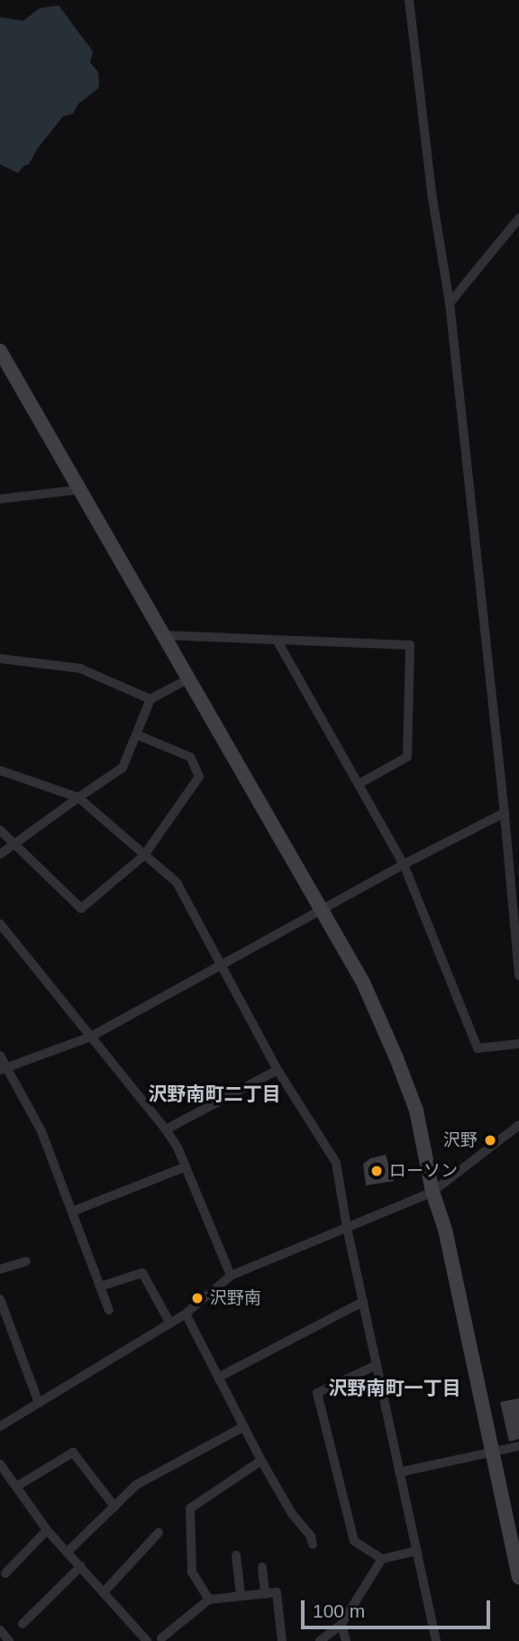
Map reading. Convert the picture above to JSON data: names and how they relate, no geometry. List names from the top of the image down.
{
  "districts": ["沢野南町二丁目", "沢野南町一丁目"],
  "places": ["沢野", "ローソン", "沢野南"],
  "scale_bar": "100 m"
}
